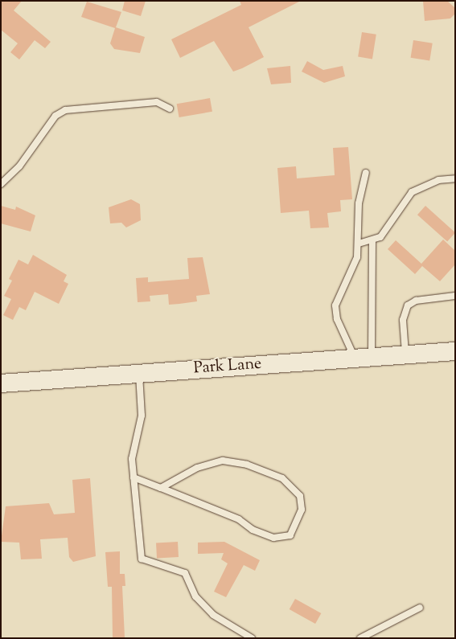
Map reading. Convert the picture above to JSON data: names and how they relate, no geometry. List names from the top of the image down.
{
  "streets": {
    "street": ["Park Lane"]
  }
}
